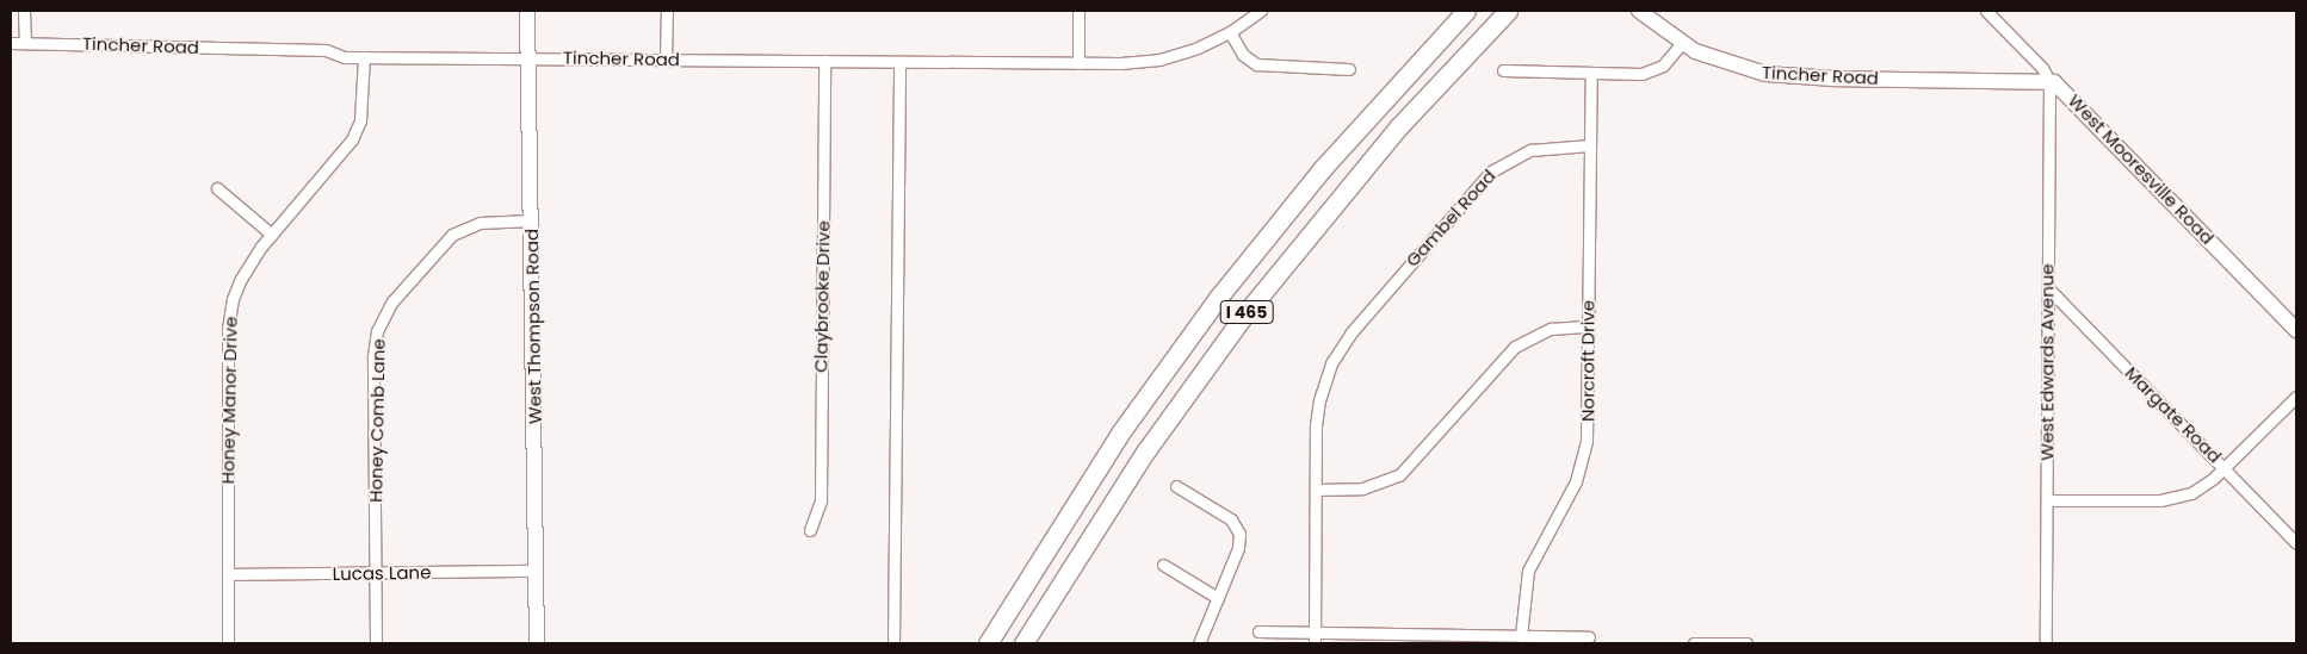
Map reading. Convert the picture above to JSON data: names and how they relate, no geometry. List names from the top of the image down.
{
  "streets": {
    "highway": ["I 465"],
    "street": [
      "Tincher Road",
      "West Mooresville Road",
      "Gambel Road",
      "Claybrooke Drive",
      "West Thompson Road",
      "Norcroft Drive",
      "West Edwards Avenue",
      "Honey Manor Drive",
      "Margate Road",
      "Honey Comb Lane",
      "Lucas Lane"
    ]
  },
  "crossings": [
    ["Tincher Road", "West Mooresville Road"],
    ["Tincher Road", "Claybrooke Drive"],
    ["Tincher Road", "West Thompson Road"],
    ["Tincher Road", "West Edwards Avenue"],
    ["Tincher Road", "Honey Manor Drive"],
    ["West Mooresville Road", "West Edwards Avenue"],
    ["Gambel Road", "Norcroft Drive"],
    ["West Thompson Road", "Honey Comb Lane"],
    ["West Thompson Road", "Lucas Lane"],
    ["West Edwards Avenue", "Margate Road"],
    ["Honey Manor Drive", "Lucas Lane"],
    ["Honey Comb Lane", "Lucas Lane"]
  ]
}
